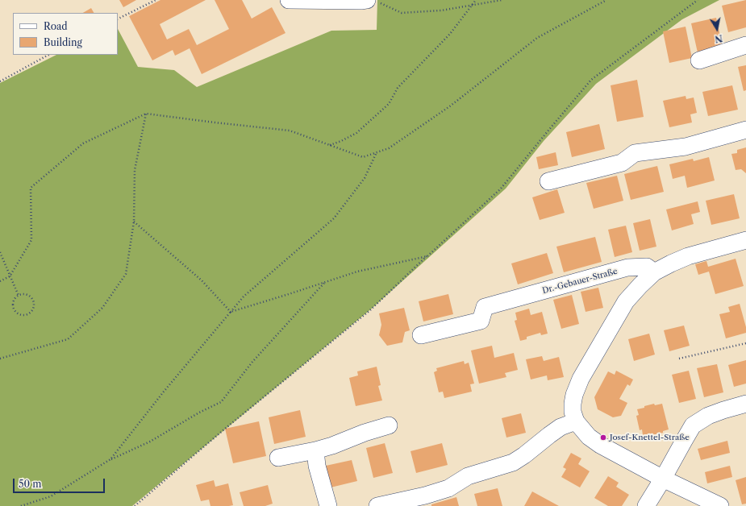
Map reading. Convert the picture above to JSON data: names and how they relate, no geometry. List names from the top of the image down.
{
  "streets": {
    "street": ["Dr.-Gebauer-Straße"]
  },
  "places": ["Josef-Knettel-Straße"],
  "legend": ["Road", "Building"],
  "scale_bar": "50 m",
  "north": "bottom"
}
